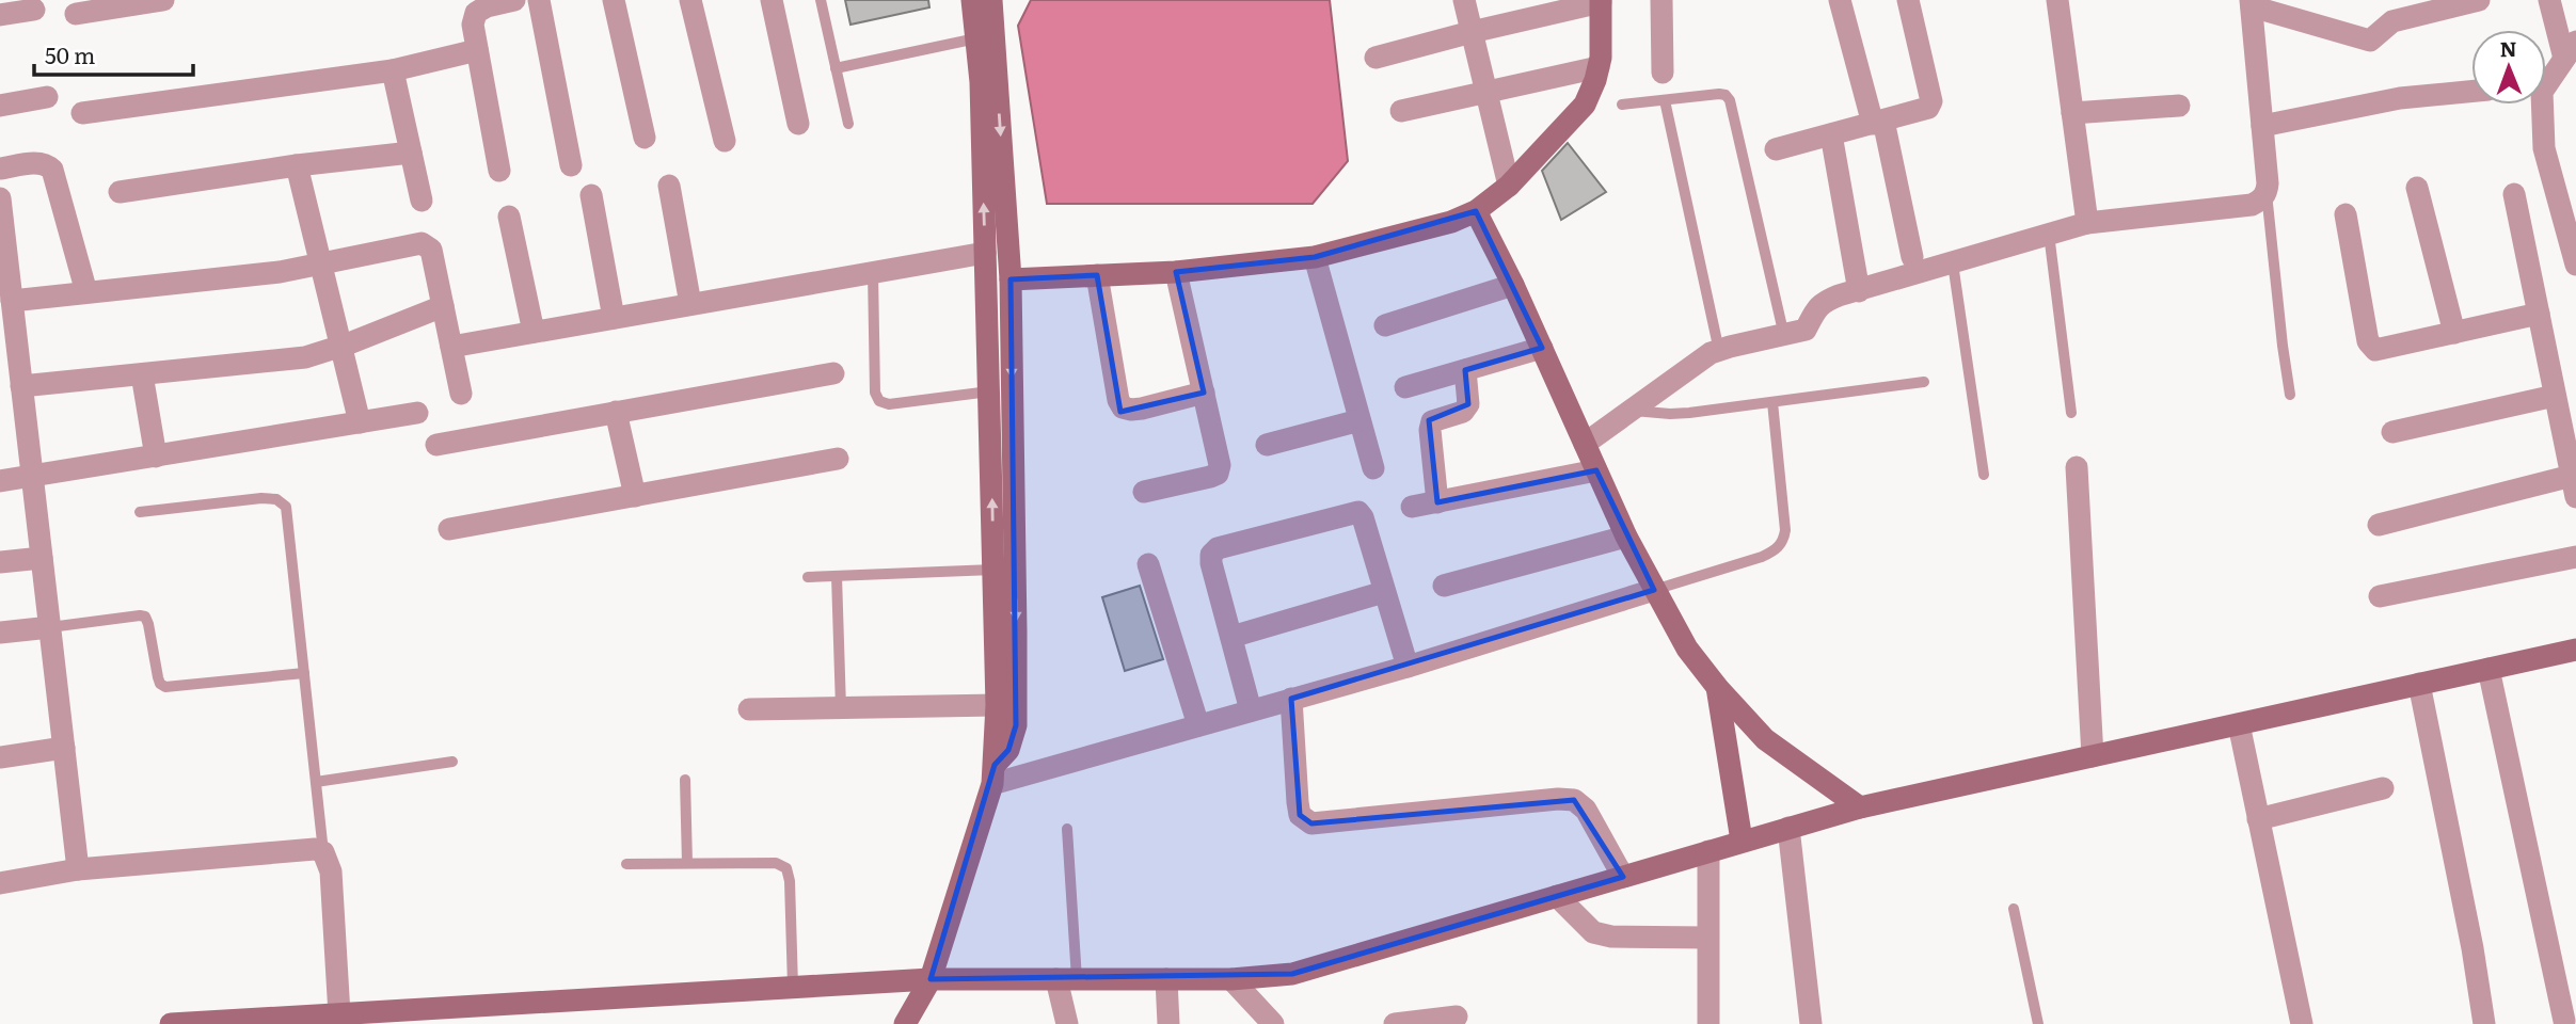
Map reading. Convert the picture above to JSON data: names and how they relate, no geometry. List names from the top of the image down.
{
  "scale_bar": "50 m",
  "north": "top"
}
